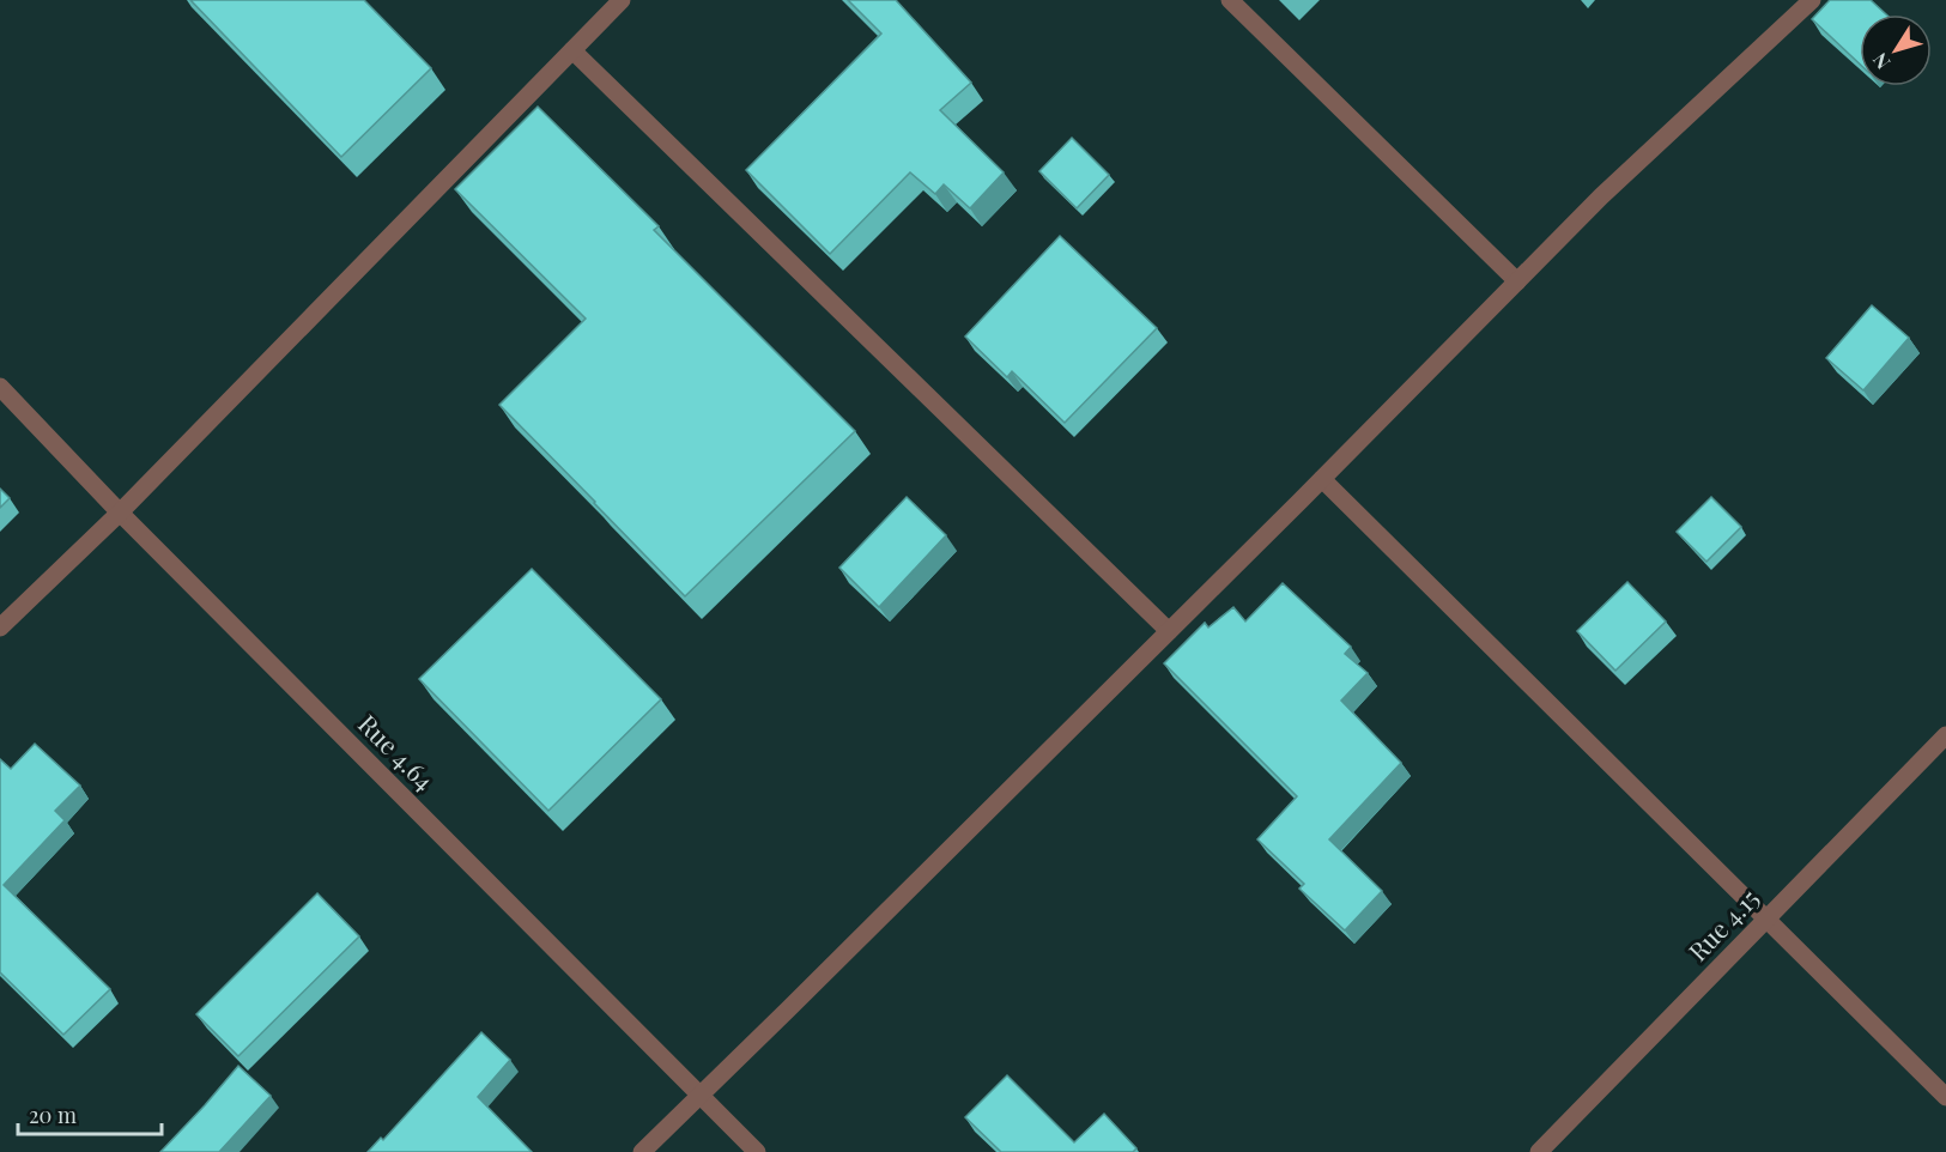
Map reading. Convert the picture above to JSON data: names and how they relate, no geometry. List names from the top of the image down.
{
  "streets": {
    "street": ["Rue 4.64", "Rue 4.15"]
  },
  "scale_bar": "20 m",
  "north": "bottom left"
}
